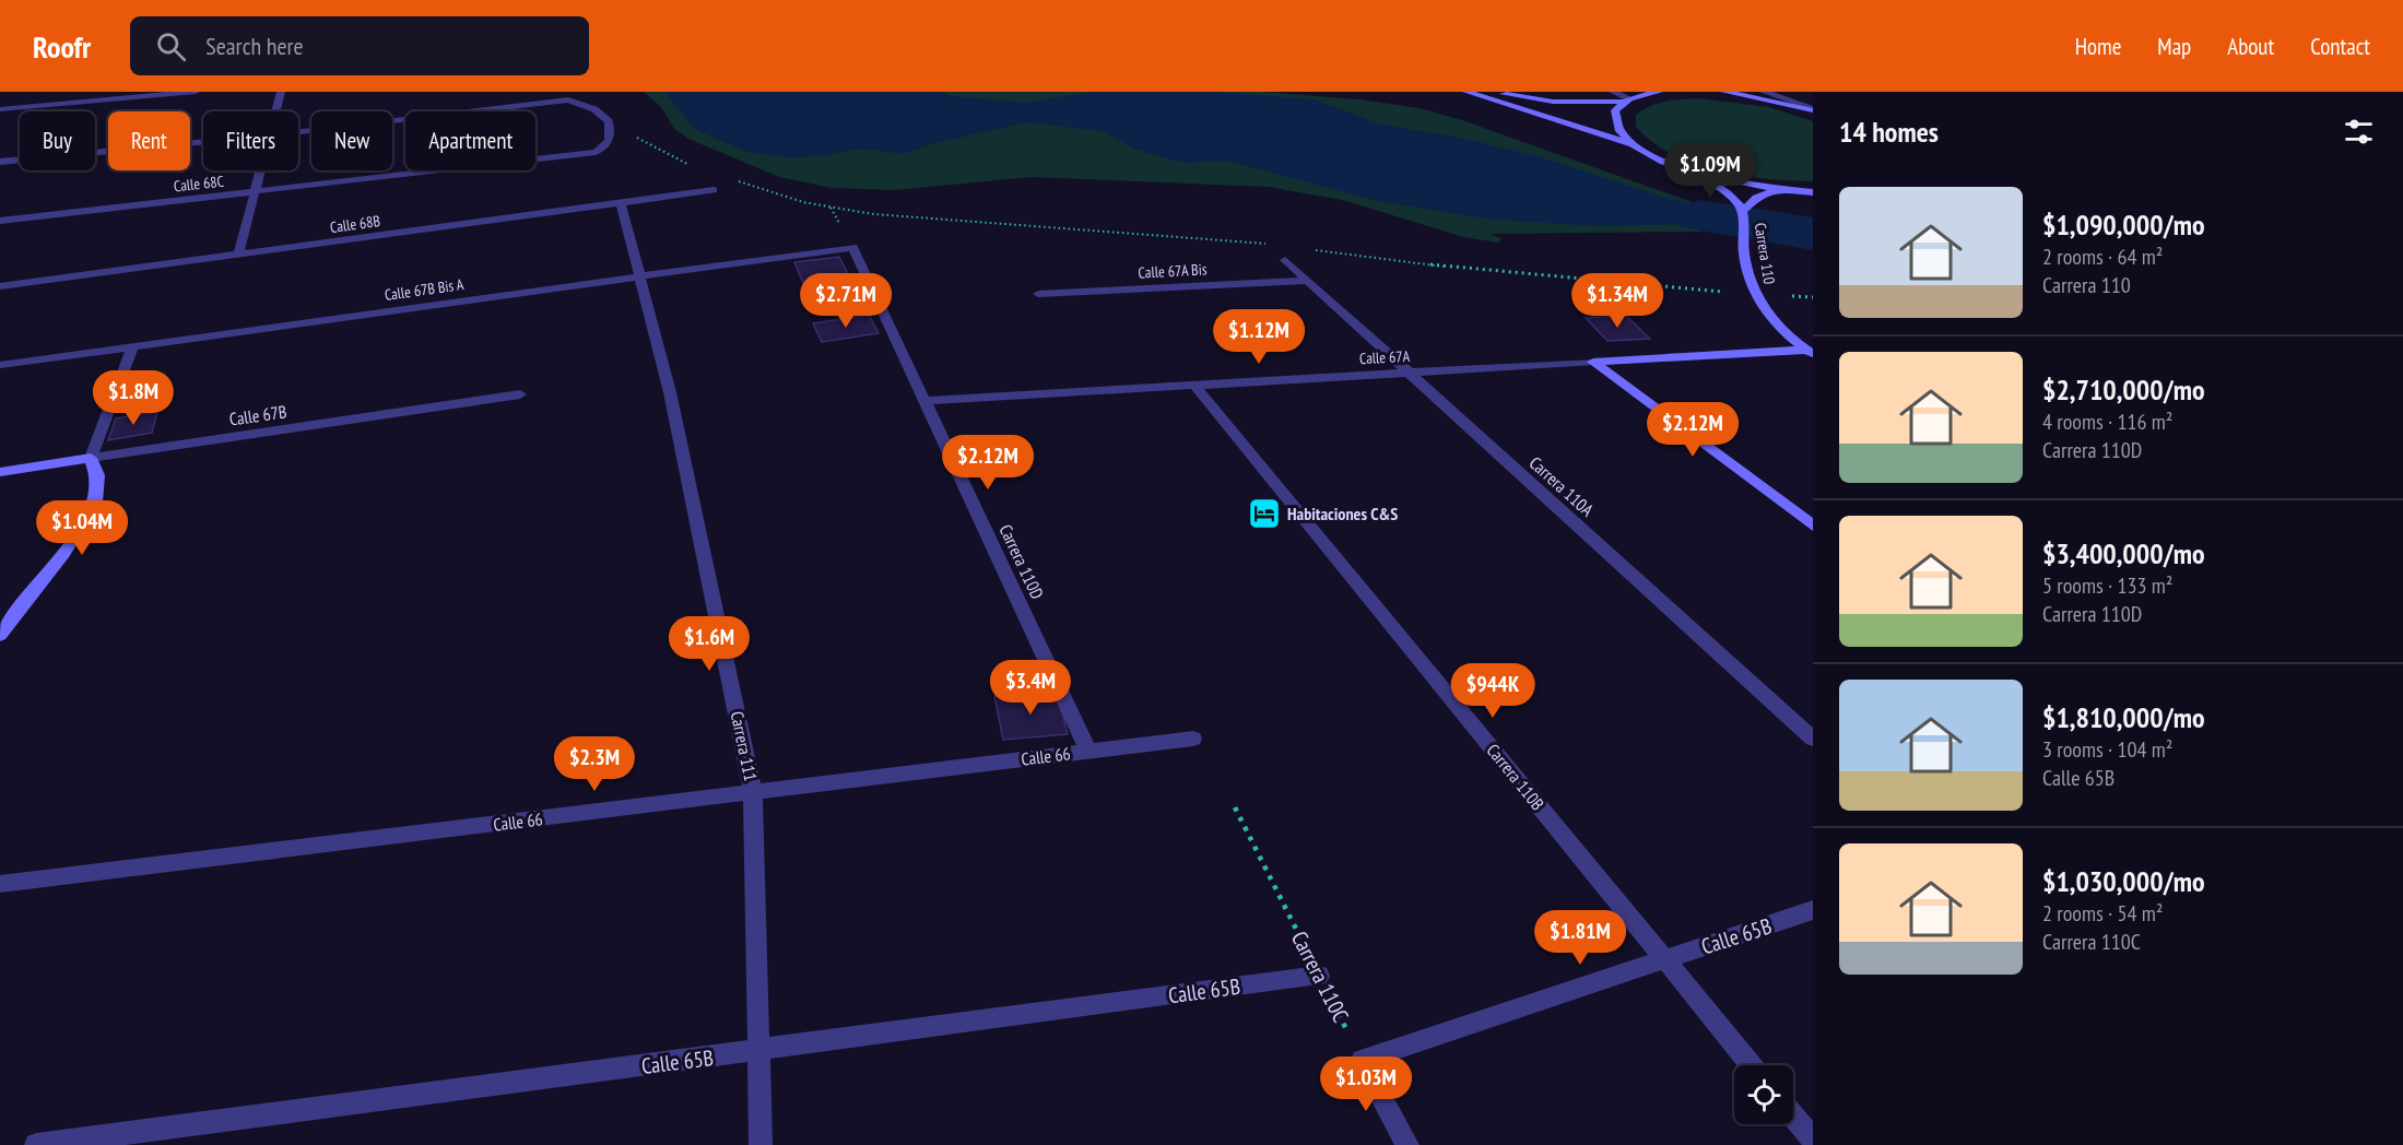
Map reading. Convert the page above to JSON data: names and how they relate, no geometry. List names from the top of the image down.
{
  "streets": {
    "street": [
      "Calle 68C",
      "Calle 68B",
      "Carrera 110",
      "Calle 67A Bis",
      "Calle 67B Bis A",
      "Calle 67A",
      "Calle 67B",
      "Carrera 110A",
      "Carrera 110D",
      "Carrera 111",
      "Calle 66",
      "Carrera 110B",
      "Calle 65B"
    ],
    "path": ["Carrera 110C"]
  },
  "crossings": [
    ["Calle 68B", "Carrera 111"],
    ["Carrera 110", "Calle 67A"],
    ["Calle 67A Bis", "Carrera 110A"],
    ["Calle 67B Bis A", "Carrera 110D"],
    ["Calle 67B Bis A", "Carrera 111"],
    ["Calle 67A", "Carrera 110A"],
    ["Calle 67A", "Carrera 110D"],
    ["Calle 67A", "Carrera 110B"],
    ["Carrera 110D", "Calle 66"],
    ["Carrera 111", "Calle 66"],
    ["Carrera 111", "Calle 65B"],
    ["Carrera 110B", "Calle 65B"],
    ["Calle 65B", "Carrera 110C"]
  ],
  "places": {
    "hotel": ["Habitaciones C&S"]
  },
  "page": {
    "header": "Roofr",
    "search": "Search here",
    "nav": [
      "Home",
      "Map",
      "About",
      "Contact"
    ],
    "heading": "14 homes",
    "chip": [
      "Buy",
      "Rent",
      "Filters",
      "New",
      "Apartment"
    ],
    "price": [
      "$1.09M",
      "$2.71M",
      "$1.34M",
      "$1.12M",
      "$1.8M",
      "$2.12M",
      "$2.12M",
      "$1.04M",
      "$1.6M",
      "$3.4M",
      "$944K",
      "$2.3M",
      "$1.81M",
      "$1.03M"
    ],
    "list": [
      {
        "name": "$1,090,000/mo",
        "note": "2 rooms · 64 m² · Carrera 110"
      },
      {
        "name": "$2,710,000/mo",
        "note": "4 rooms · 116 m² · Carrera 110D"
      },
      {
        "name": "$3,400,000/mo",
        "note": "5 rooms · 133 m² · Carrera 110D"
      },
      {
        "name": "$1,810,000/mo",
        "note": "3 rooms · 104 m² · Calle 65B"
      },
      {
        "name": "$1,030,000/mo",
        "note": "2 rooms · 54 m² · Carrera 110C"
      }
    ]
  }
}
